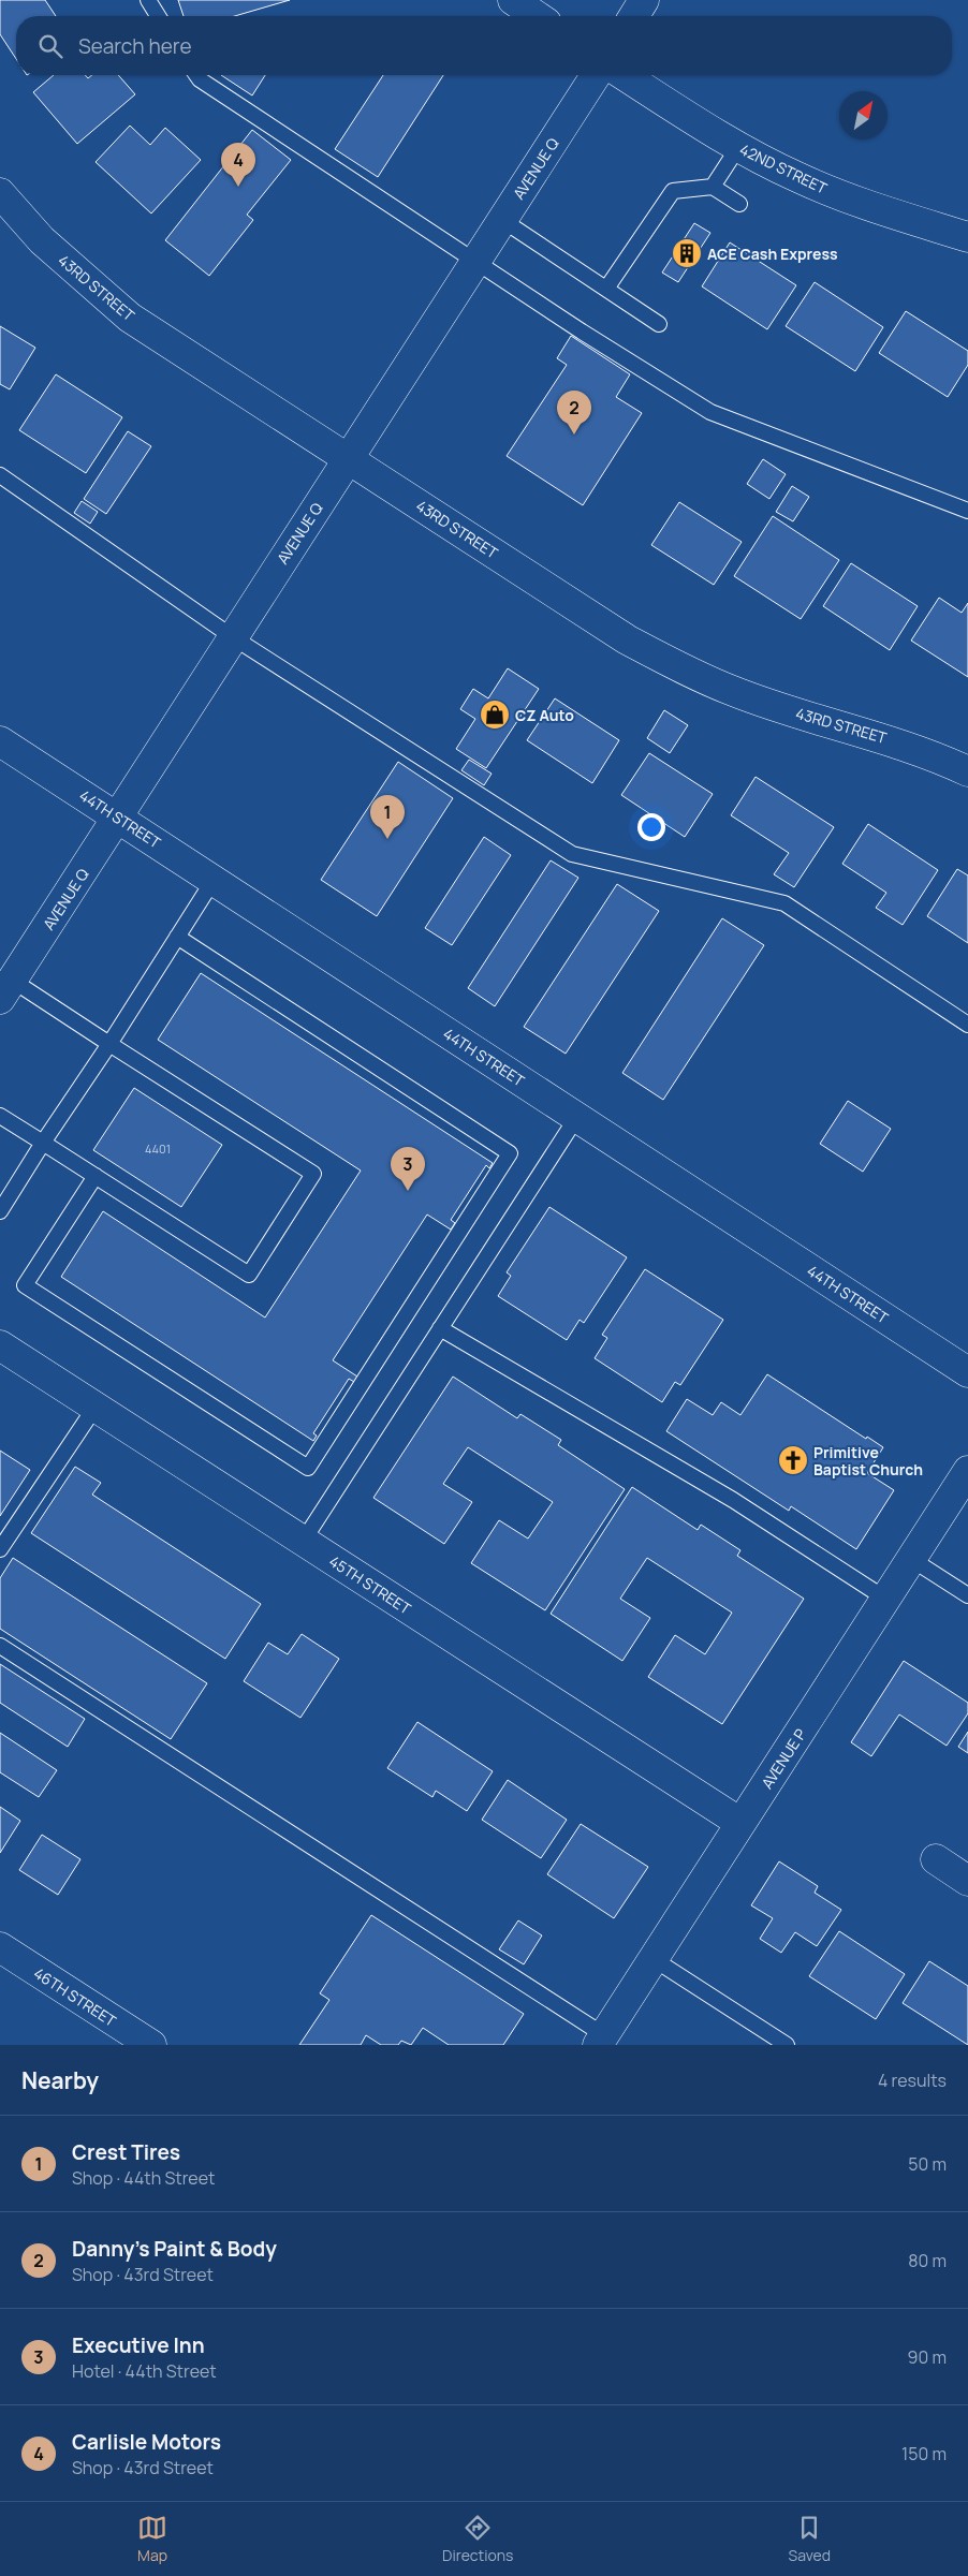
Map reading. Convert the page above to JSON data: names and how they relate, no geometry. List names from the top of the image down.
{
  "streets": {
    "main road": [
      "AVENUE Q",
      "42ND STREET",
      "43RD STREET",
      "44TH STREET",
      "45TH STREET",
      "AVENUE P",
      "46TH STREET"
    ]
  },
  "crossings": [
    ["AVENUE Q", "43RD STREET"],
    ["AVENUE Q", "44TH STREET"],
    ["45TH STREET", "AVENUE P"]
  ],
  "places": {
    "building": ["ACE Cash Express"],
    "shop": ["CZ Auto"],
    "church": ["Primitive Baptist Church"]
  },
  "house_numbers": ["4401"],
  "north": "top right",
  "page": {
    "search": "Search here",
    "pins": [
      "4",
      "2",
      "1",
      "3"
    ],
    "heading": ["Nearby", "4 results"],
    "list": [
      {
        "mark": "1",
        "name": "Crest Tires",
        "note": "Shop · 44th Street",
        "value": "50 m"
      },
      {
        "mark": "2",
        "name": "Danny's Paint & Body",
        "note": "Shop · 43rd Street",
        "value": "80 m"
      },
      {
        "mark": "3",
        "name": "Executive Inn",
        "note": "Hotel · 44th Street",
        "value": "90 m"
      },
      {
        "mark": "4",
        "name": "Carlisle Motors",
        "note": "Shop · 43rd Street",
        "value": "150 m"
      }
    ],
    "nav": ["Map", "Directions", "Saved"]
  }
}
